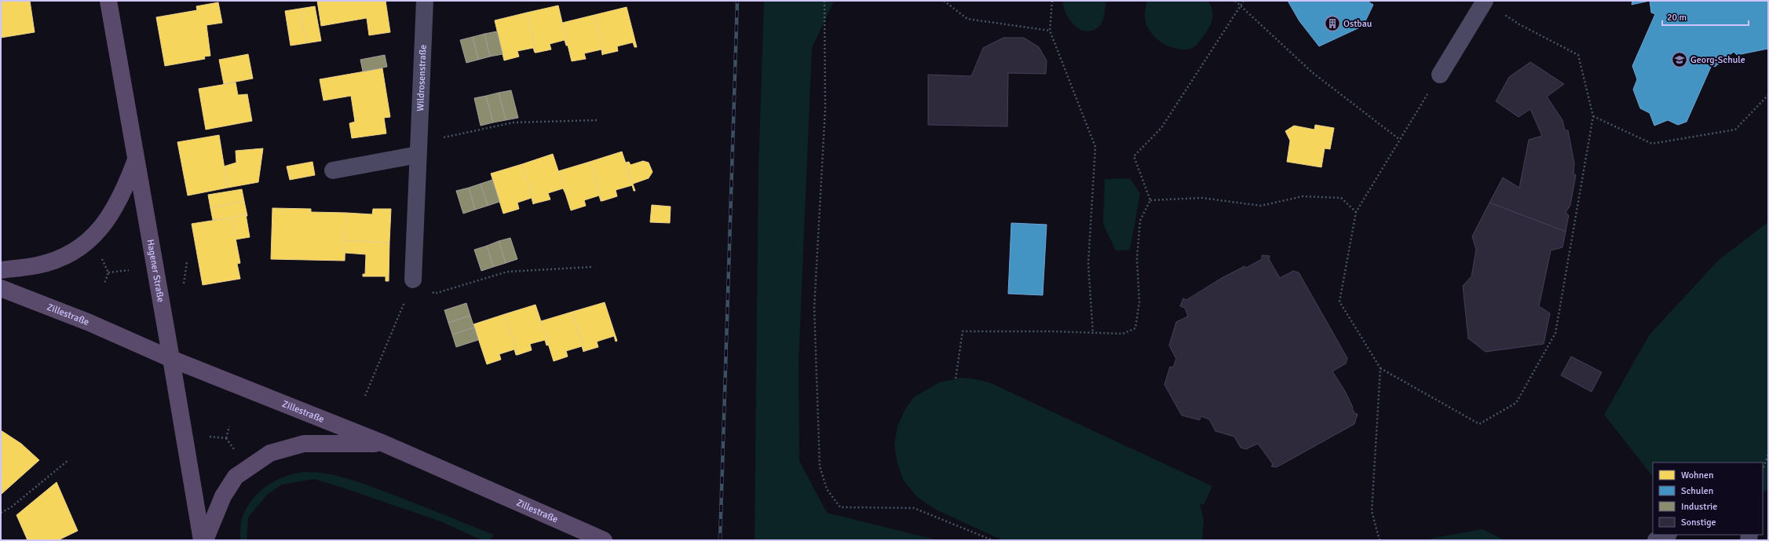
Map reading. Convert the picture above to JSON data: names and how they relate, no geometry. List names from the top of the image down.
{
  "streets": {
    "main road": ["Hagener Straße", "Zillestraße"],
    "street": ["Wildrosenstraße"]
  },
  "crossings": [
    ["Hagener Straße", "Zillestraße"]
  ],
  "places": {
    "building": ["Ostbau"],
    "school or university": ["Georg-Schule"]
  },
  "legend": [
    "Wohnen",
    "Schulen",
    "Industrie",
    "Sonstige"
  ],
  "scale_bar": "20 m"
}
